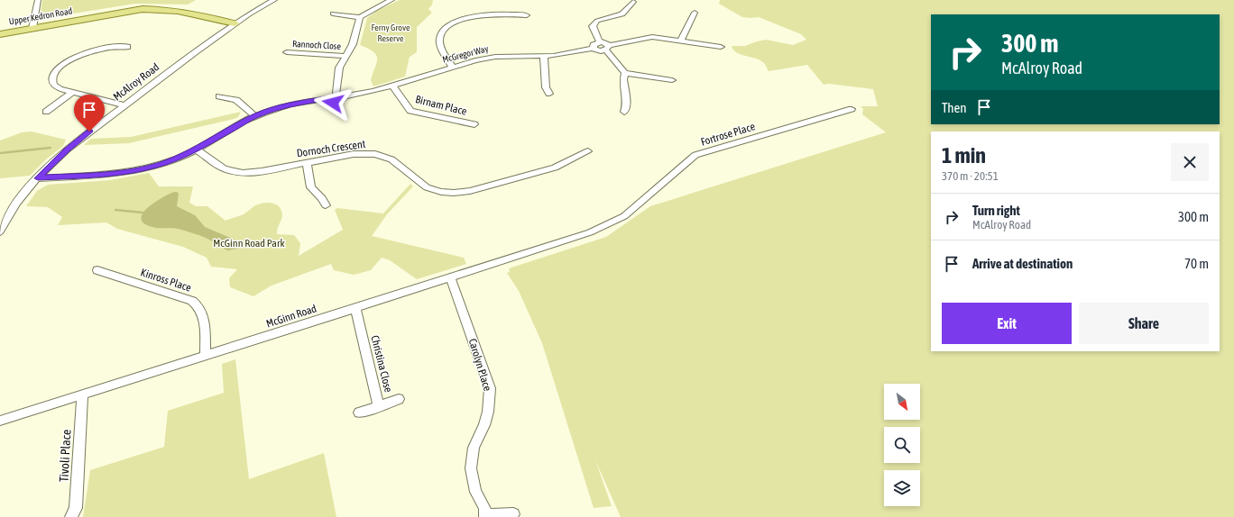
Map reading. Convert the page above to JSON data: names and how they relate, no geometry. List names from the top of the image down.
{
  "streets": {
    "main road": ["Upper Kedron Road"],
    "street": [
      "Rannoch Close",
      "McGregor Way",
      "McAlroy Road",
      "Birnam Place",
      "Fortrose Place",
      "Dornoch Crescent",
      "Kinross Place",
      "McGinn Road",
      "Christina Close",
      "Carolyn Place",
      "Tivoli Place"
    ]
  },
  "crossings": [
    ["Upper Kedron Road", "McAlroy Road"],
    ["McGregor Way", "Birnam Place"],
    ["Fortrose Place", "McGinn Road"],
    ["Kinross Place", "McGinn Road"],
    ["McGinn Road", "Christina Close"],
    ["McGinn Road", "Carolyn Place"],
    ["McGinn Road", "Tivoli Place"]
  ],
  "parks": ["Ferny Grove Reserve", "McGinn Road Park"],
  "north": "bottom right",
  "page": {
    "turn": ["300 m", "McAlroy Road"],
    "then": "Then",
    "heading": ["1 min", "370 m · 20:51"],
    "list": [
      {
        "name": "Turn right",
        "note": "McAlroy Road",
        "value": "300 m"
      },
      {
        "name": "Arrive at destination",
        "value": "70 m"
      }
    ],
    "buttons": ["Exit", "Share"]
  }
}
